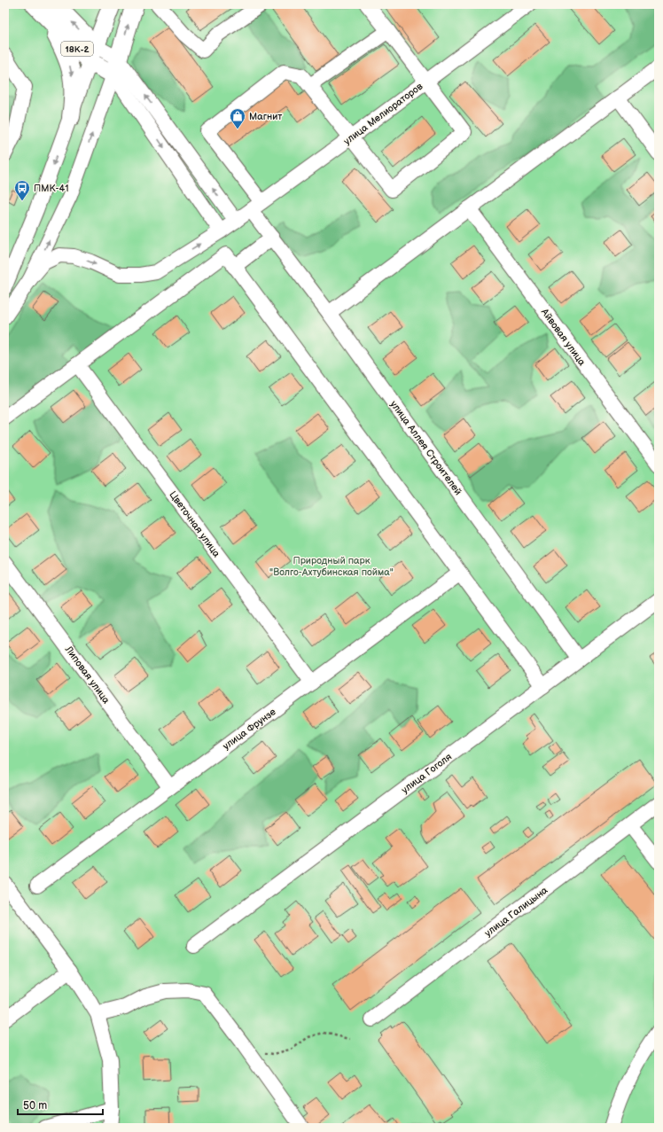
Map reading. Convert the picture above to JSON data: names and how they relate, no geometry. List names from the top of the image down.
{
  "streets": {
    "main road": ["18К-2"],
    "street": [
      "улица Мелиораторов",
      "Айвовая улица",
      "улица Аллея Строителей",
      "Цветочная улица",
      "Липовая улица",
      "улица Фрунзе",
      "улица Гоголя",
      "улица Галицына"
    ]
  },
  "crossings": [
    ["улица Мелиораторов", "улица Аллея Строителей"],
    ["улица Аллея Строителей", "улица Гоголя"],
    ["Цветочная улица", "улица Фрунзе"],
    ["Липовая улица", "улица Фрунзе"]
  ],
  "parks": ["Природный парк \"Волго-Ахтубинская пойма\""],
  "places": {
    "shop": ["Магнит"],
    "bus stop": ["ПМК-41"]
  },
  "scale_bar": "50 m"
}
